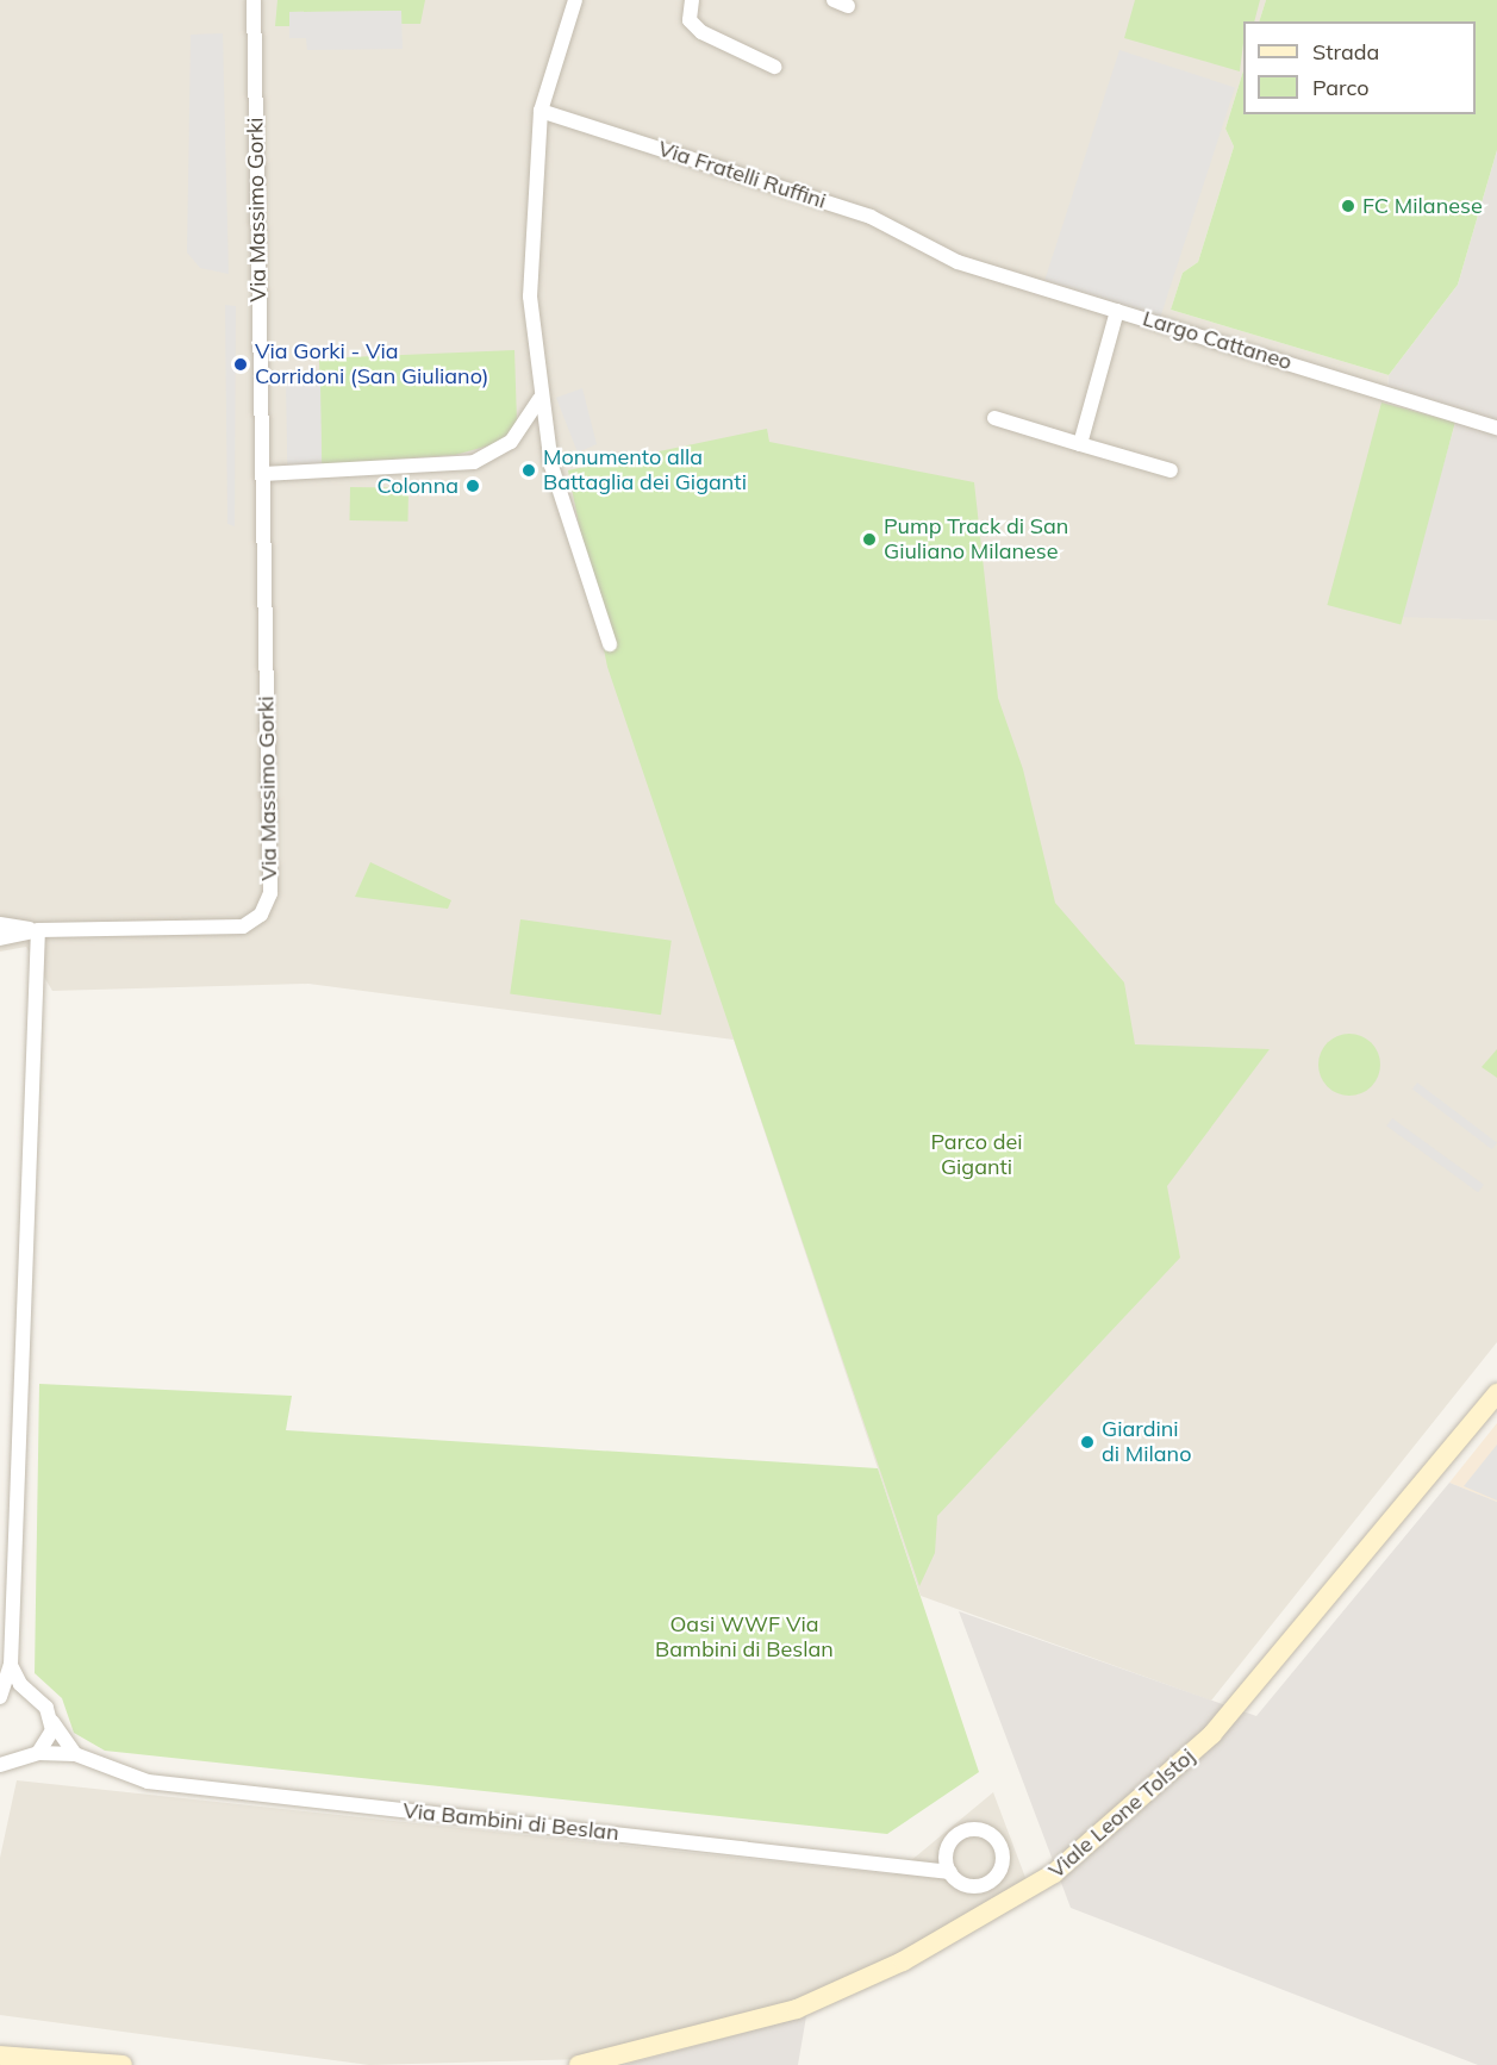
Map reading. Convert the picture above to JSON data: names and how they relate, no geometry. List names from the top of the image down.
{
  "streets": {
    "street": [
      "Via Fratelli Ruffini",
      "Via Massimo Gorki",
      "Largo Cattaneo",
      "Viale Leone Tolstoj",
      "Via Bambini di Beslan"
    ]
  },
  "crossings": [
    ["Via Fratelli Ruffini", "Largo Cattaneo"]
  ],
  "parks": ["Parco dei Giganti", "Oasi WWF Via Bambini di Beslan"],
  "places": [
    "FC Milanese",
    "Via Gorki - Via Corridoni (San Giuliano)",
    "Monumento alla Battaglia dei Giganti",
    "Colonna",
    "Pump Track di San Giuliano Milanese",
    "Giardini di Milano"
  ],
  "legend": ["Strada", "Parco"]
}
